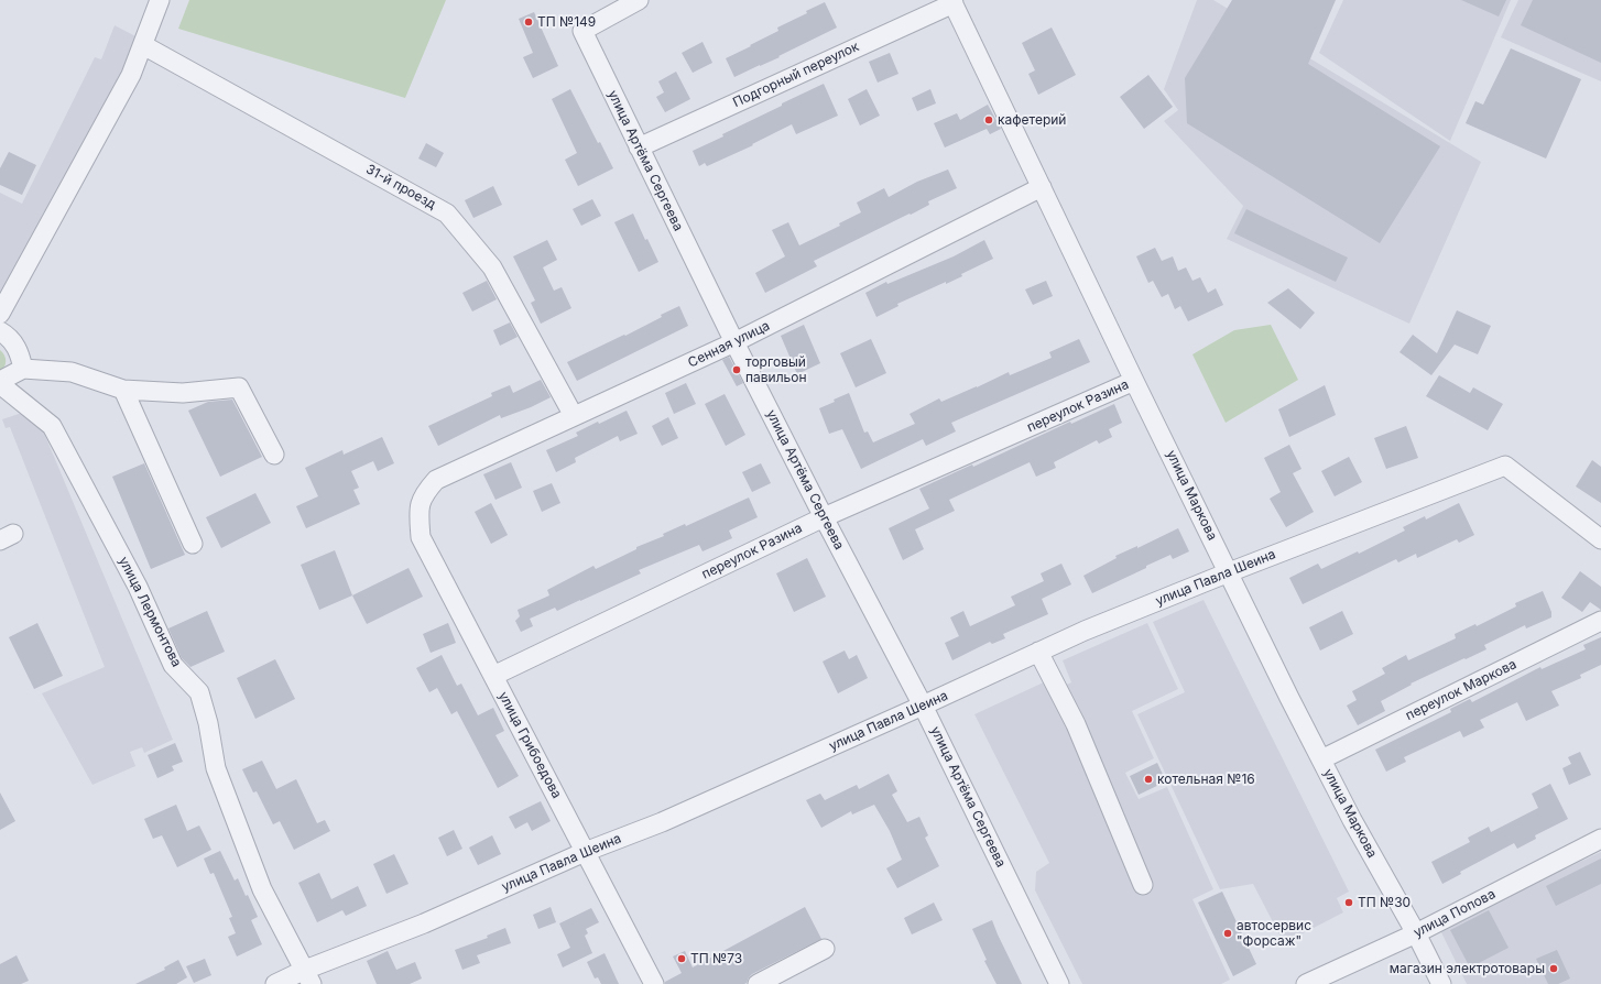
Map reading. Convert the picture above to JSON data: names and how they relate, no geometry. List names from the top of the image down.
{
  "streets": {
    "street": [
      "Подгорный переулок",
      "улица Артёма Сергеева",
      "31-й проезд",
      "Сенная улица",
      "переулок Разина",
      "улица Маркова",
      "улица Павла Шеина",
      "улица Лермонтова",
      "переулок Маркова",
      "улица Грибоедова",
      "улица Попова"
    ]
  },
  "crossings": [
    ["Подгорный переулок", "улица Артёма Сергеева"],
    ["Подгорный переулок", "улица Маркова"],
    ["улица Артёма Сергеева", "Сенная улица"],
    ["улица Артёма Сергеева", "переулок Разина"],
    ["улица Артёма Сергеева", "улица Павла Шеина"],
    ["31-й проезд", "Сенная улица"],
    ["Сенная улица", "улица Маркова"],
    ["Сенная улица", "улица Грибоедова"],
    ["переулок Разина", "улица Маркова"],
    ["переулок Разина", "улица Грибоедова"],
    ["улица Маркова", "улица Павла Шеина"],
    ["улица Маркова", "переулок Маркова"],
    ["улица Маркова", "улица Попова"],
    ["улица Павла Шеина", "улица Лермонтова"],
    ["улица Павла Шеина", "улица Грибоедова"]
  ],
  "places": [
    "ТП №149",
    "кафетерий",
    "торговый павильон",
    "котельная №16",
    "ТП №30",
    "автосервис \"Форсаж\"",
    "ТП №73",
    "магазин электротовары"
  ]
}
